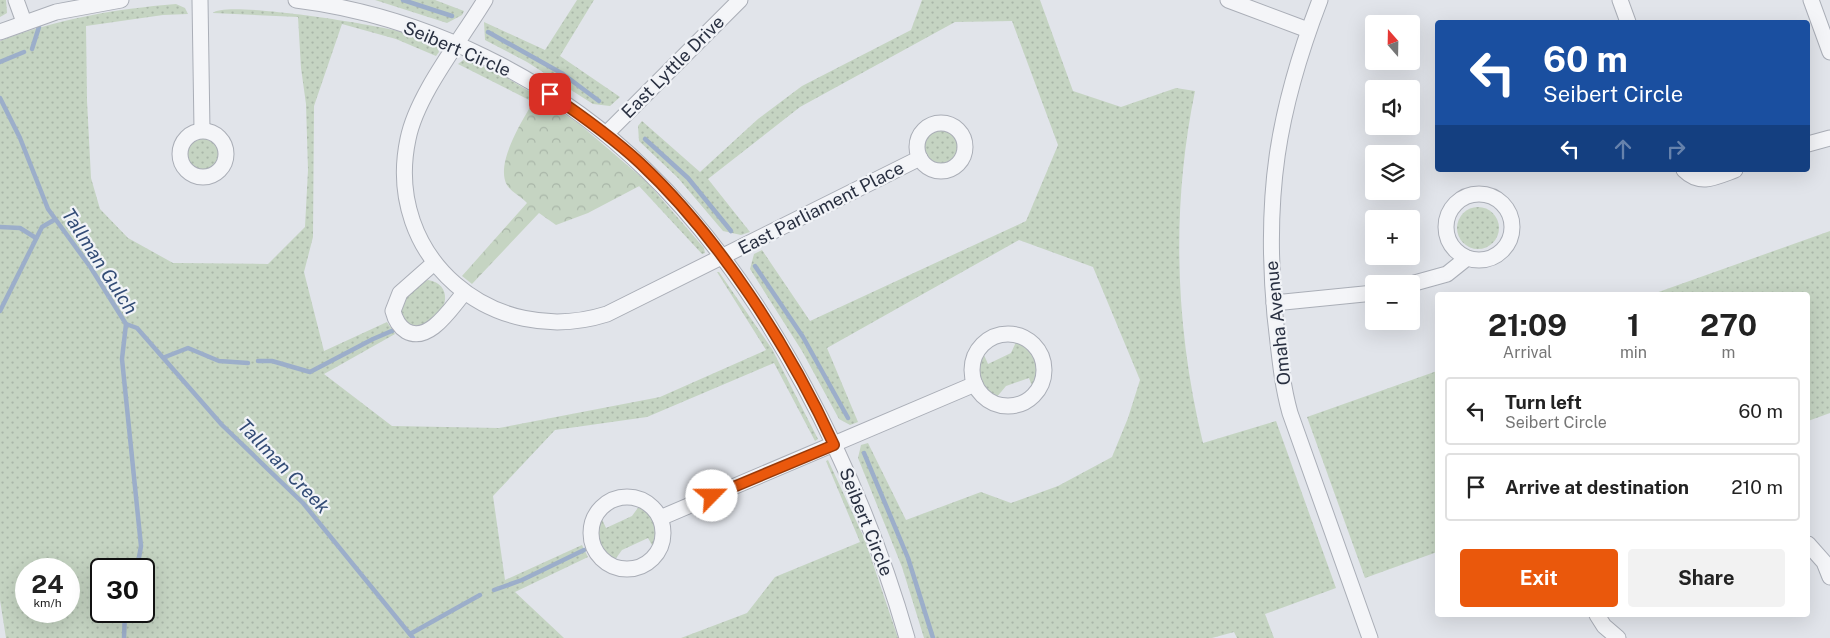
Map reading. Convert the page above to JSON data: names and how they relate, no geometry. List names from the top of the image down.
{
  "streets": {
    "street": [
      "Seibert Circle",
      "East Lyttle Drive",
      "East Parliament Place",
      "Omaha Avenue"
    ]
  },
  "crossings": [
    ["Seibert Circle", "East Lyttle Drive"],
    ["Seibert Circle", "East Parliament Place"]
  ],
  "water": ["Tallman Gulch", "Tallman Creek"],
  "north": "top",
  "page": {
    "map_buttons": ["+", "−"],
    "turn": ["60 m", "Seibert Circle"],
    "eta": [
      "21:09",
      "Arrival",
      "1",
      "min",
      "270",
      "m"
    ],
    "list": [
      {
        "name": "Turn left",
        "note": "Seibert Circle",
        "value": "60 m"
      },
      {
        "name": "Arrive at destination",
        "value": "210 m"
      }
    ],
    "buttons": ["Exit", "Share"],
    "speed": "24 km/h",
    "limit": "30"
  }
}
